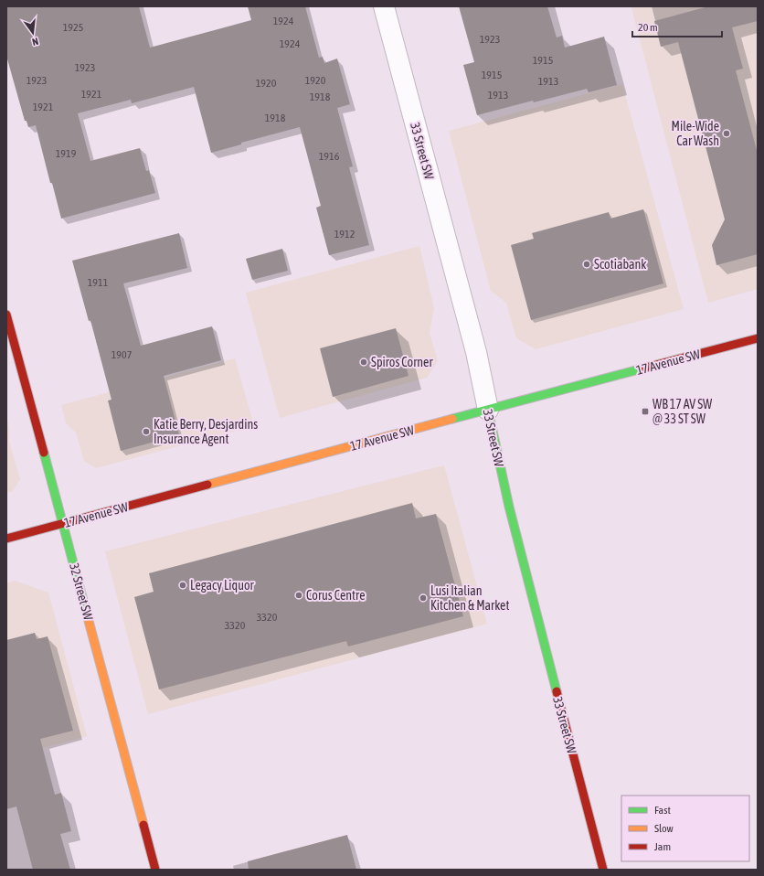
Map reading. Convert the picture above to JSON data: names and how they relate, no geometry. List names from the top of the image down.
{
  "streets": {
    "street": ["33 Street SW", "17 Avenue SW", "32 Street SW"]
  },
  "crossings": [
    ["33 Street SW", "17 Avenue SW"],
    ["17 Avenue SW", "32 Street SW"]
  ],
  "places": {
    "other": [
      "Mile-Wide Car Wash",
      "Scotiabank",
      "Spiros Corner",
      "Katie Berry, Desjardins Insurance Agent",
      "Legacy Liquor",
      "Corus Centre",
      "Lusi Italian Kitchen & Market"
    ],
    "transit": ["WB 17 AV SW @ 33 ST SW"]
  },
  "house_numbers": [
    "1924",
    "1925",
    "1923",
    "1924",
    "1915",
    "1923",
    "1915",
    "1923",
    "1920",
    "1913",
    "1920",
    "1921",
    "1913",
    "1918",
    "1921",
    "1918",
    "1919",
    "1916",
    "1912",
    "1911",
    "1907",
    "3320",
    "3320"
  ],
  "legend": ["Fast", "Slow", "Jam"],
  "scale_bar": "20 m",
  "north": "bottom"
}
